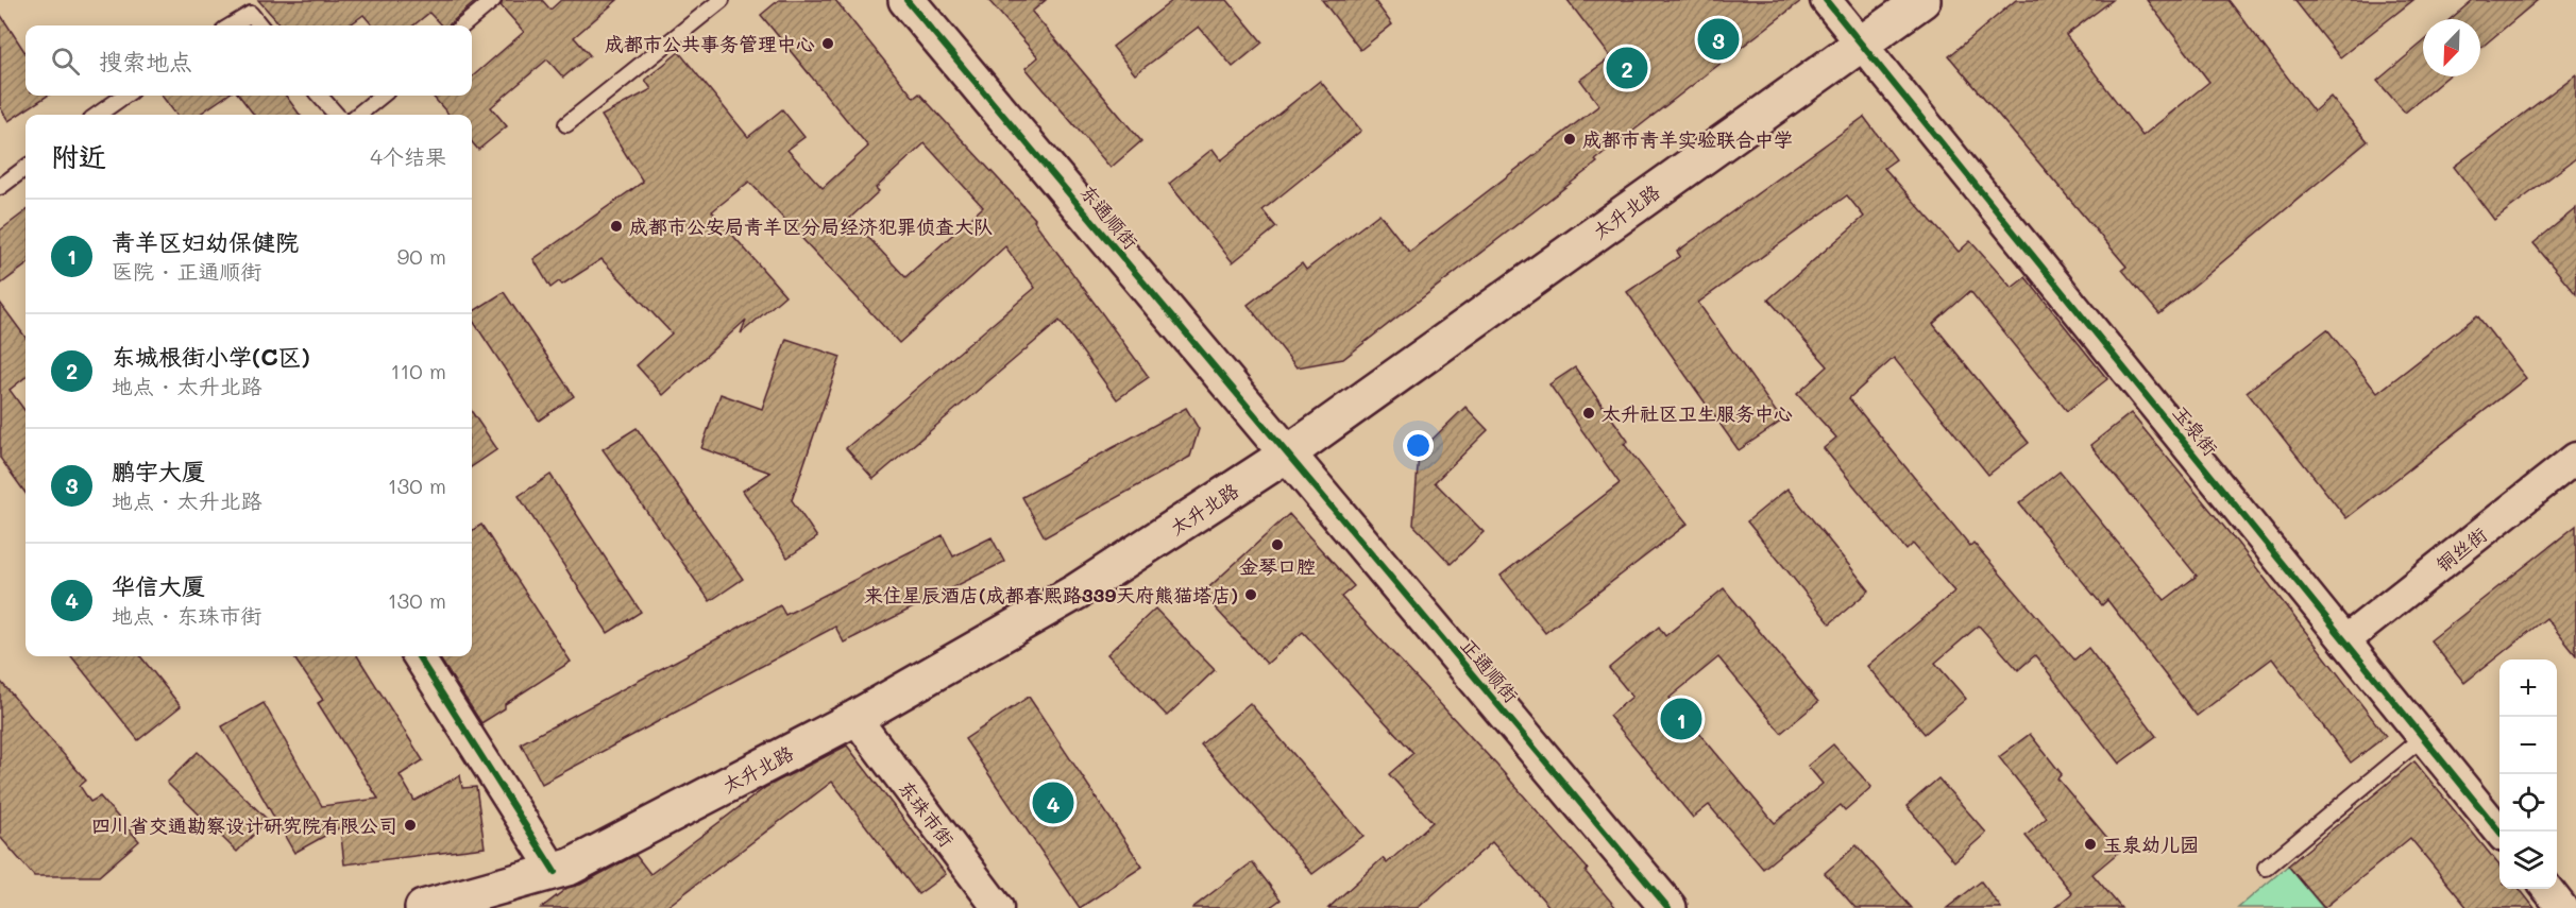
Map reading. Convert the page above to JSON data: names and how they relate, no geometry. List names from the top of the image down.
{
  "streets": {
    "main road": ["太升北路", "东通顺街", "正通顺街"],
    "street": ["玉泉街", "铜丝街", "东珠市街"]
  },
  "crossings": [
    ["太升北路", "东通顺街"],
    ["太升北路", "玉泉街"],
    ["太升北路", "正通顺街"],
    ["太升北路", "东珠市街"],
    ["东通顺街", "正通顺街"],
    ["玉泉街", "铜丝街"]
  ],
  "places": [
    "成都市公共事务管理中心",
    "成都市青羊实验联合中学",
    "成都市公安局青羊区分局经济犯罪侦查大队",
    "太升社区卫生服务中心",
    "金琴口腔",
    "来住星辰酒店(成都春熙路339天府熊猫塔店)",
    "四川省交通勘察设计研究院有限公司",
    "玉泉幼儿园"
  ],
  "north": "bottom left",
  "page": {
    "pins": [
      "3",
      "2",
      "1",
      "4"
    ],
    "search": "搜索地点",
    "heading": ["附近", "4个结果"],
    "list": [
      {
        "mark": "1",
        "name": "青羊区妇幼保健院",
        "note": "医院 · 正通顺街",
        "value": "90 m"
      },
      {
        "mark": "2",
        "name": "东城根街小学(C区)",
        "note": "地点 · 太升北路",
        "value": "110 m"
      },
      {
        "mark": "3",
        "name": "鹏宇大厦",
        "note": "地点 · 太升北路",
        "value": "130 m"
      },
      {
        "mark": "4",
        "name": "华信大厦",
        "note": "地点 · 东珠市街",
        "value": "130 m"
      }
    ],
    "map_buttons": ["+", "−"]
  }
}
